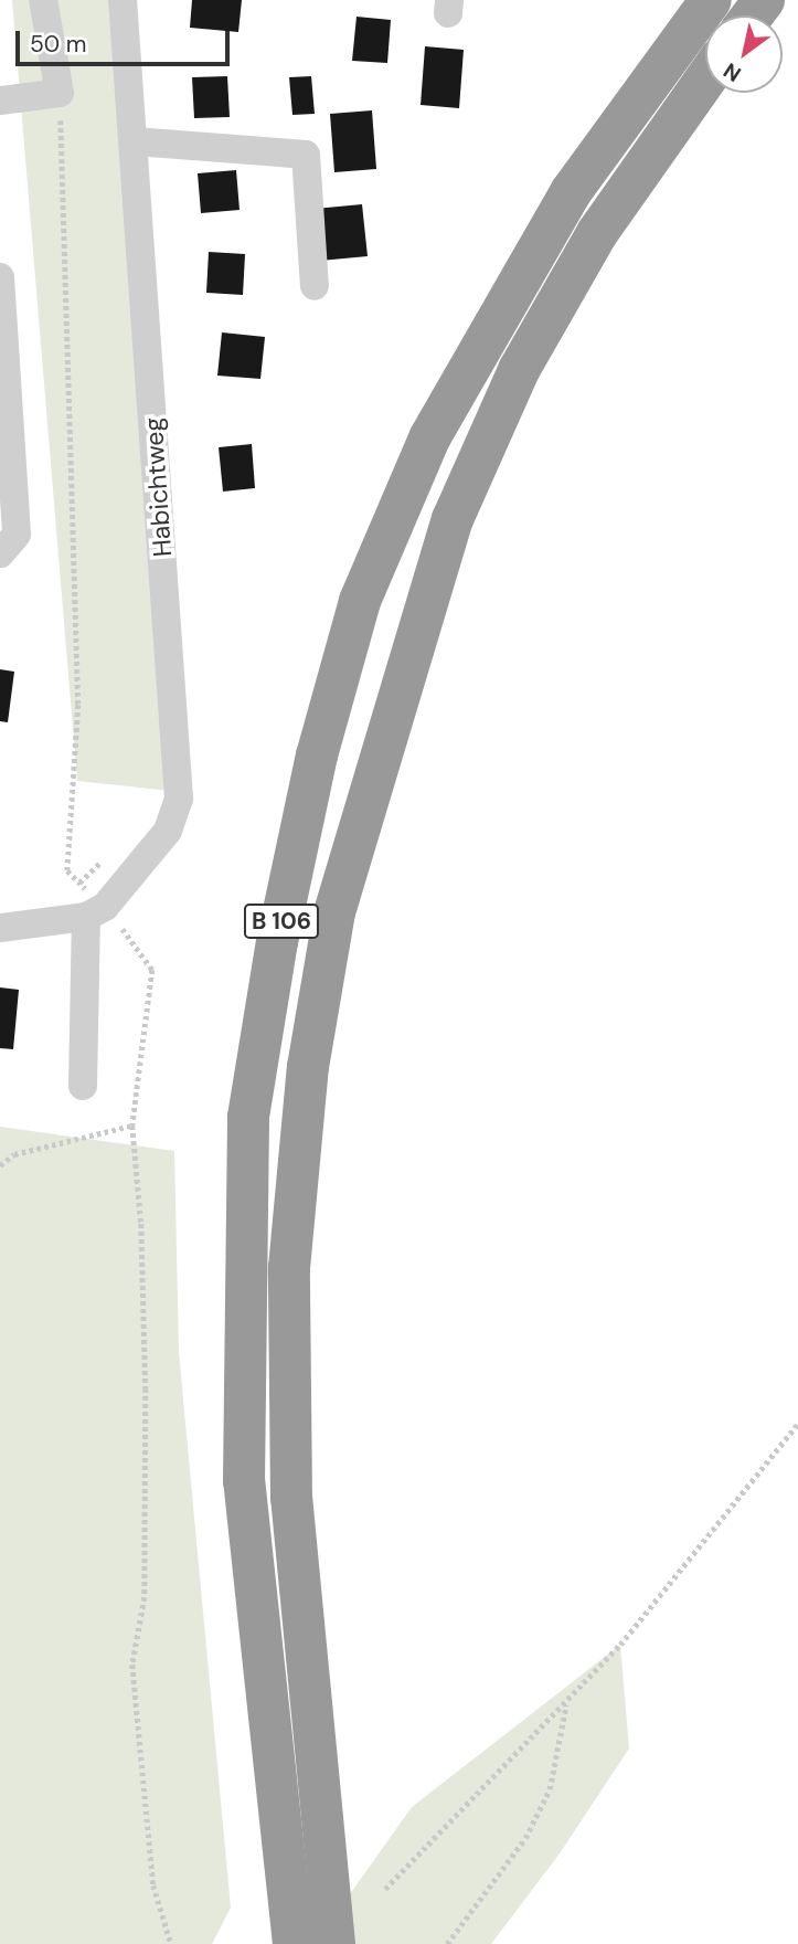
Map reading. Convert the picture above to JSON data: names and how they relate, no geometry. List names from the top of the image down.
{
  "streets": {
    "highway": ["B 106"],
    "street": ["Habichtweg"]
  },
  "scale_bar": "50 m",
  "north": "bottom left"
}
